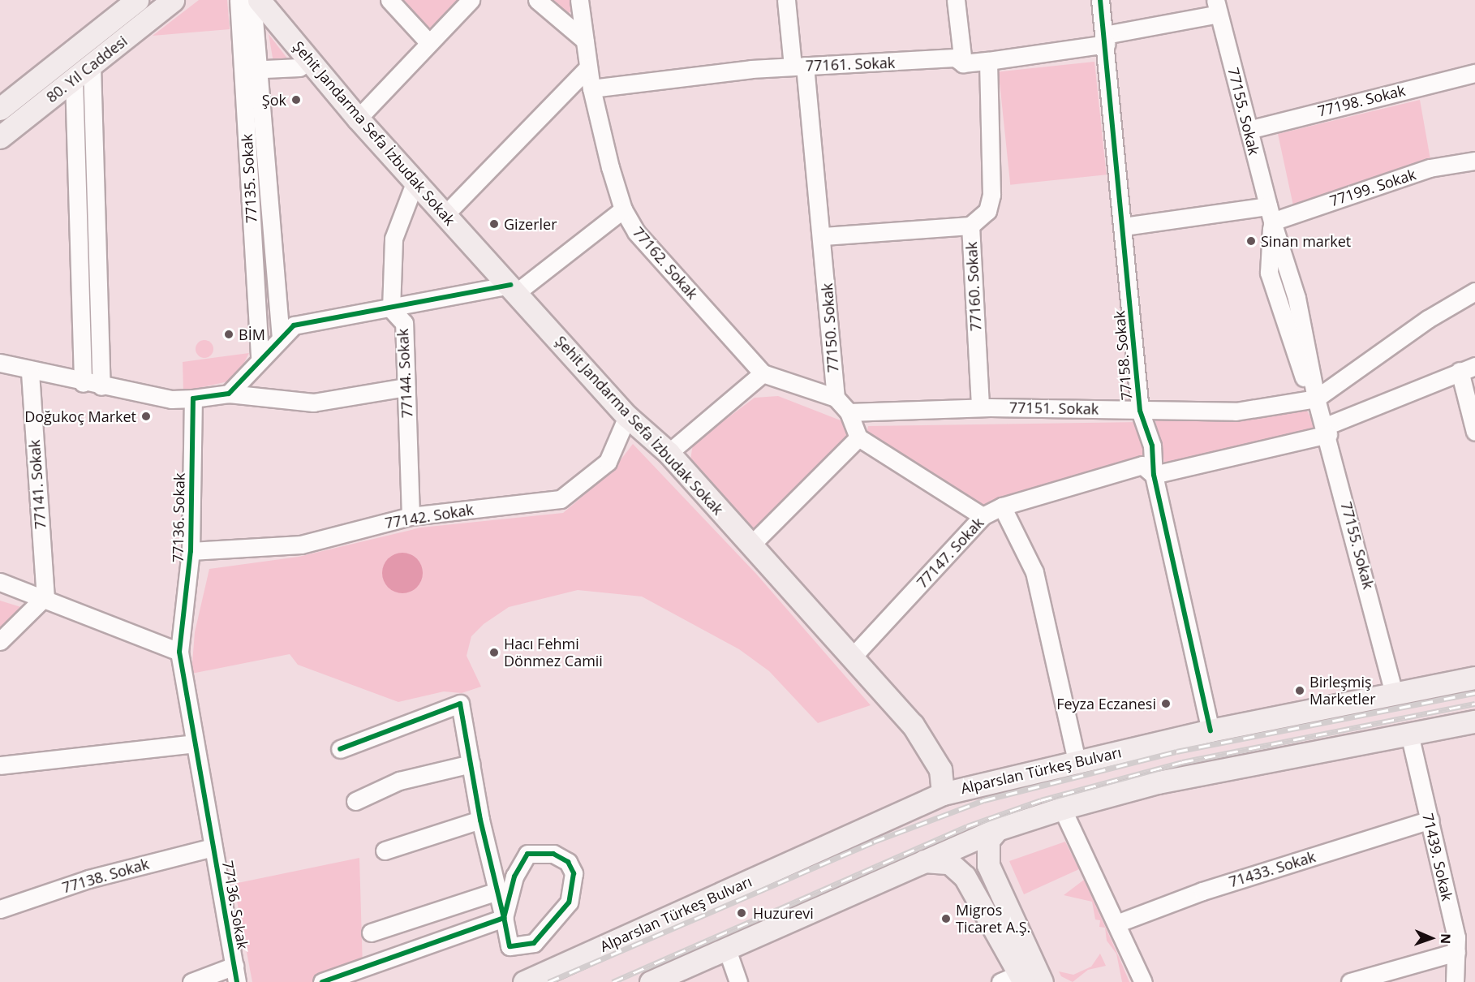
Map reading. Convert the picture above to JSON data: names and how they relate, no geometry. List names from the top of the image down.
{
  "streets": {
    "main road": ["80. Yıl Caddesi", "Şehit Jandarma Sefa İzbudak Sokak", "Alparslan Türkeş Bulvarı"],
    "street": [
      "77161. Sokak",
      "77198. Sokak",
      "77155. Sokak",
      "77135. Sokak",
      "77199. Sokak",
      "77162. Sokak",
      "77160. Sokak",
      "77150. Sokak",
      "77158. Sokak",
      "77144. Sokak",
      "77151. Sokak",
      "77141. Sokak",
      "77142. Sokak",
      "77136. Sokak",
      "77147. Sokak",
      "71439. Sokak",
      "71433. Sokak",
      "77138. Sokak"
    ]
  },
  "crossings": [
    ["77161. Sokak", "77155. Sokak"],
    ["77161. Sokak", "77162. Sokak"],
    ["77161. Sokak", "77150. Sokak"],
    ["77161. Sokak", "77158. Sokak"],
    ["77198. Sokak", "77155. Sokak"],
    ["77155. Sokak", "77199. Sokak"],
    ["77155. Sokak", "77151. Sokak"],
    ["77155. Sokak", "Alparslan Türkeş Bulvarı"],
    ["Şehit Jandarma Sefa İzbudak Sokak", "77144. Sokak"],
    ["Şehit Jandarma Sefa İzbudak Sokak", "77142. Sokak"],
    ["Şehit Jandarma Sefa İzbudak Sokak", "77147. Sokak"],
    ["Şehit Jandarma Sefa İzbudak Sokak", "Alparslan Türkeş Bulvarı"],
    ["77199. Sokak", "77158. Sokak"],
    ["77162. Sokak", "77150. Sokak"],
    ["77160. Sokak", "77150. Sokak"],
    ["77160. Sokak", "77151. Sokak"],
    ["77158. Sokak", "77151. Sokak"],
    ["77158. Sokak", "77147. Sokak"],
    ["77158. Sokak", "Alparslan Türkeş Bulvarı"],
    ["77144. Sokak", "77142. Sokak"],
    ["77142. Sokak", "77136. Sokak"],
    ["77136. Sokak", "77138. Sokak"],
    ["71439. Sokak", "71433. Sokak"]
  ],
  "places": [
    "Şok",
    "Gizerler",
    "Sinan market",
    "BİM",
    "Doğukoç Market",
    "Hacı Fehmi Dönmez Camii",
    "Birleşmiş Marketler",
    "Feyza Eczanesi",
    "Huzurevi",
    "Migros Ticaret A.Ş."
  ],
  "north": "right"
}
